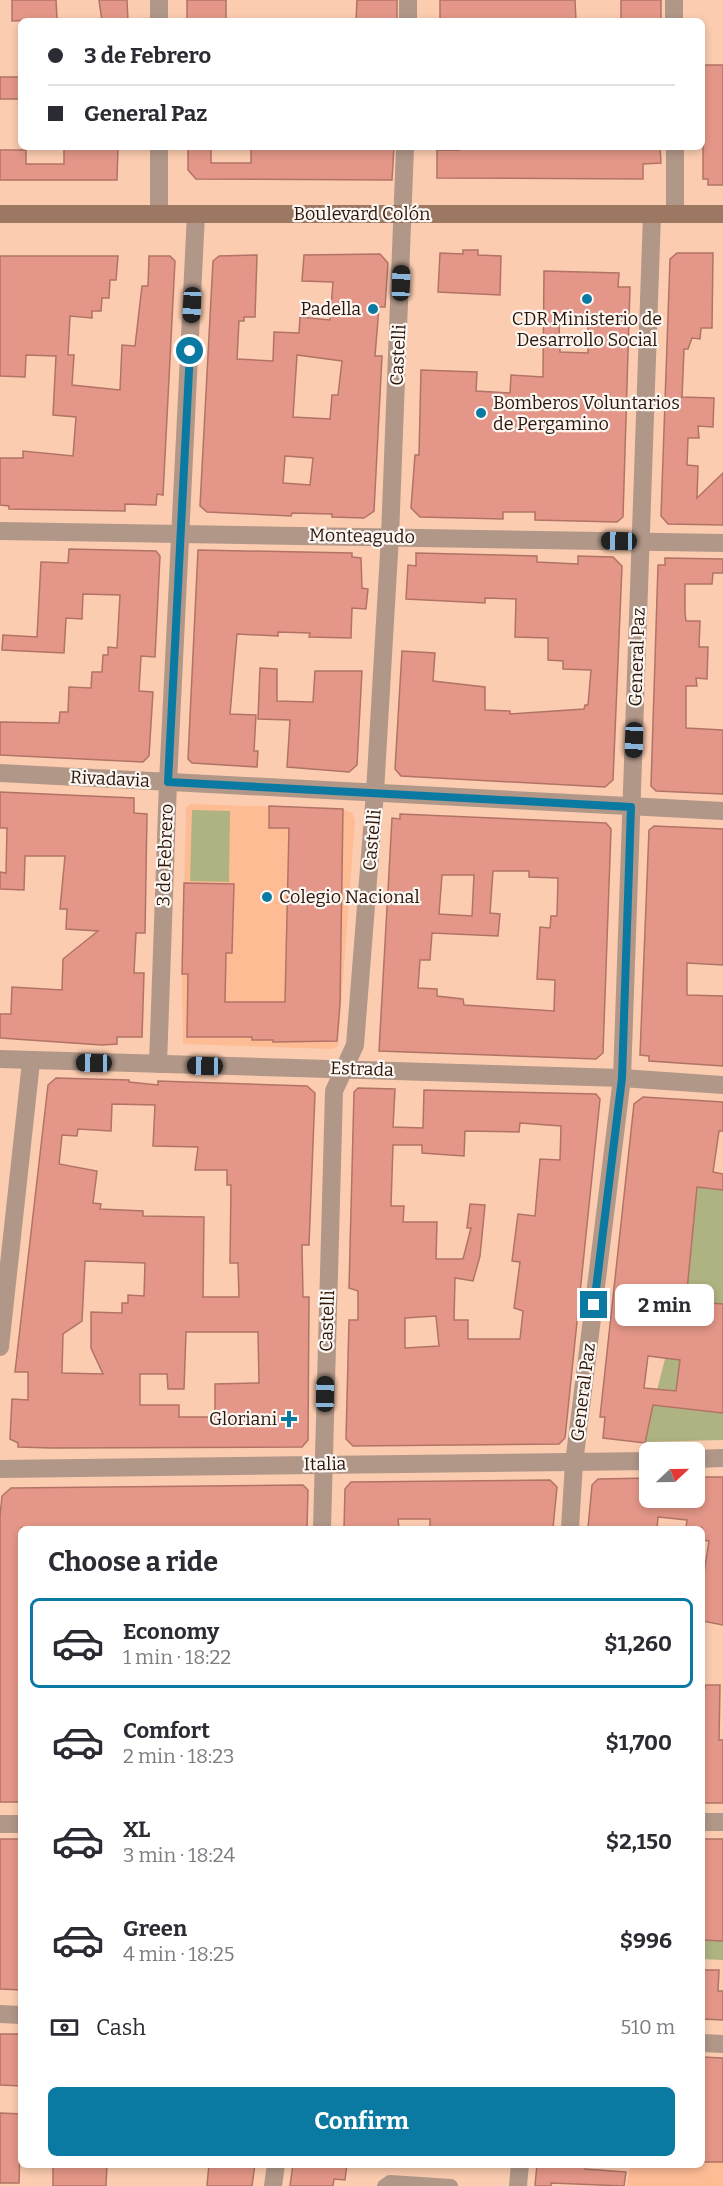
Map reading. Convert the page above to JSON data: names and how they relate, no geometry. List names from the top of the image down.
{
  "streets": {
    "main road": ["Boulevard Colón"],
    "street": [
      "Castelli",
      "Monteagudo",
      "General Paz",
      "Rivadavia",
      "3 de Febrero",
      "Estrada",
      "Italia"
    ]
  },
  "crossings": [
    ["Boulevard Colón", "Castelli"],
    ["Boulevard Colón", "General Paz"],
    ["Boulevard Colón", "3 de Febrero"],
    ["Castelli", "Monteagudo"],
    ["Castelli", "Rivadavia"],
    ["Castelli", "Estrada"],
    ["Castelli", "Italia"],
    ["Monteagudo", "General Paz"],
    ["Monteagudo", "3 de Febrero"],
    ["General Paz", "Rivadavia"],
    ["General Paz", "Estrada"],
    ["General Paz", "Italia"],
    ["Rivadavia", "3 de Febrero"],
    ["3 de Febrero", "Estrada"]
  ],
  "places": {
    "other": [
      "CDR Ministerio de Desarrollo Social",
      "Padella",
      "Bomberos Voluntarios de Pergamino",
      "Colegio Nacional"
    ],
    "health": ["Gloriani"]
  },
  "north": "right",
  "page": {
    "banner": ["3 de Febrero", "General Paz"],
    "bubble": "2 min",
    "heading": "Choose a ride",
    "list": [
      {
        "name": "Economy",
        "note": "1 min · 18:22",
        "value": "$1,260"
      },
      {
        "name": "Comfort",
        "note": "2 min · 18:23",
        "value": "$1,700"
      },
      {
        "name": "XL",
        "note": "3 min · 18:24",
        "value": "$2,150"
      },
      {
        "name": "Green",
        "note": "4 min · 18:25",
        "value": "$996"
      }
    ],
    "pay": ["Cash", "510 m"],
    "buttons": "Confirm"
  }
}
